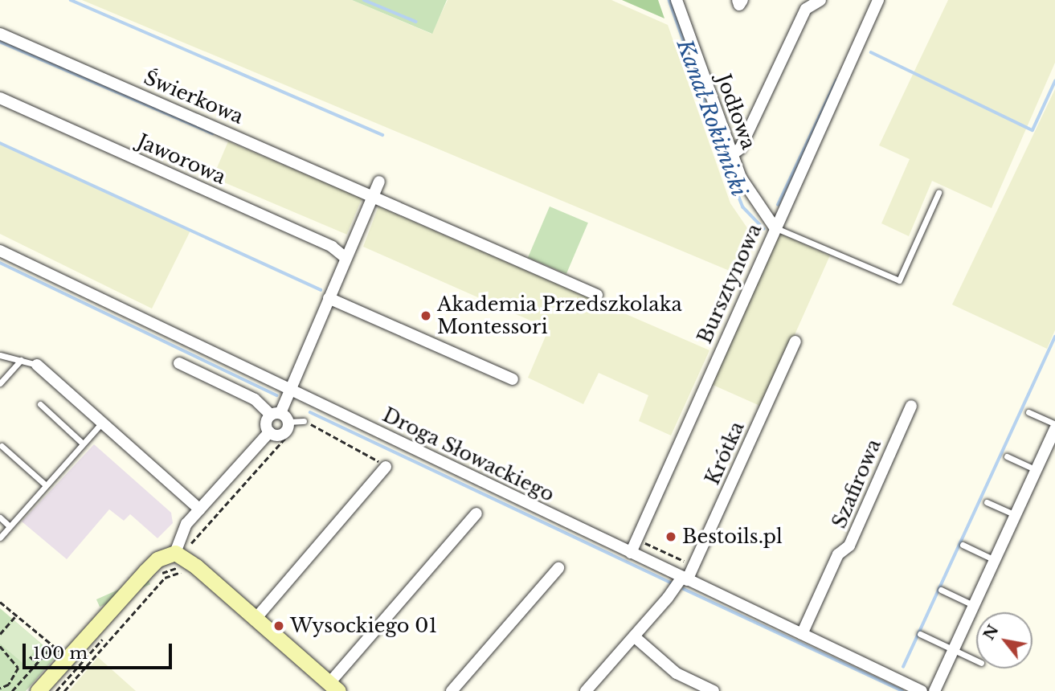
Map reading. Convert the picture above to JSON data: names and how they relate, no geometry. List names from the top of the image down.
{
  "streets": {
    "street": [
      "Świerkowa",
      "Jodłowa",
      "Jaworowa",
      "Bursztynowa",
      "Krótka",
      "Droga Słowackiego",
      "Szafirowa"
    ]
  },
  "crossings": [
    ["Jodłowa", "Bursztynowa"],
    ["Bursztynowa", "Droga Słowackiego"],
    ["Krótka", "Droga Słowackiego"],
    ["Droga Słowackiego", "Szafirowa"]
  ],
  "water": ["Kanał Rokitnicki"],
  "places": ["Akademia Przedszkolaka Montessori", "Bestoils.pl", "Wysockiego 01"],
  "scale_bar": "100 m",
  "north": "top left"
}
